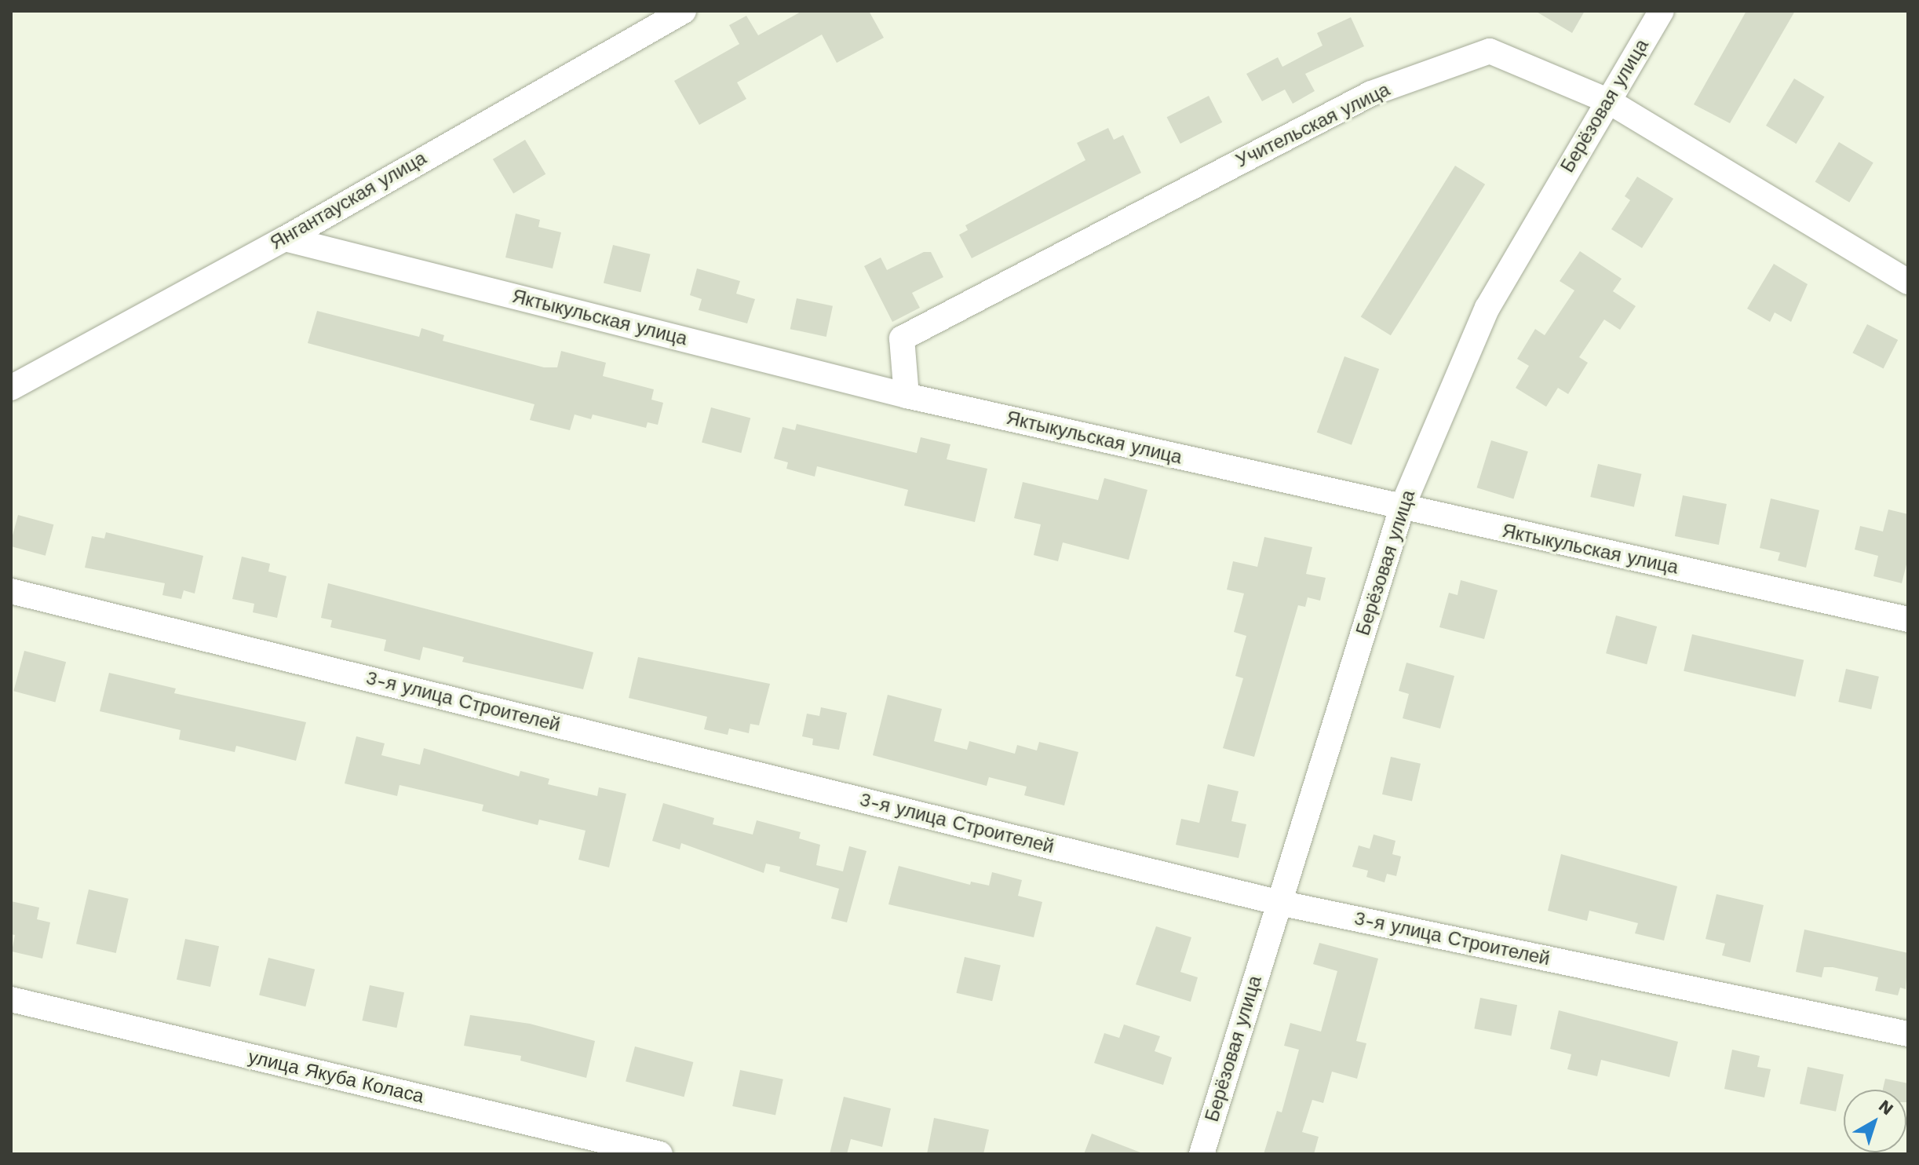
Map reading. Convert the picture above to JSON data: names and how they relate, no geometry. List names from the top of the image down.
{
  "streets": {
    "street": [
      "Берёзовая улица",
      "Учительская улица",
      "Янгантауская улица",
      "Яктыкульская улица",
      "3-я улица Строителей",
      "улица Якуба Коласа"
    ]
  },
  "crossings": [
    ["Берёзовая улица", "Учительская улица"],
    ["Берёзовая улица", "Яктыкульская улица"],
    ["Берёзовая улица", "3-я улица Строителей"],
    ["Учительская улица", "Яктыкульская улица"],
    ["Янгантауская улица", "Яктыкульская улица"]
  ],
  "north": "top right"
}
